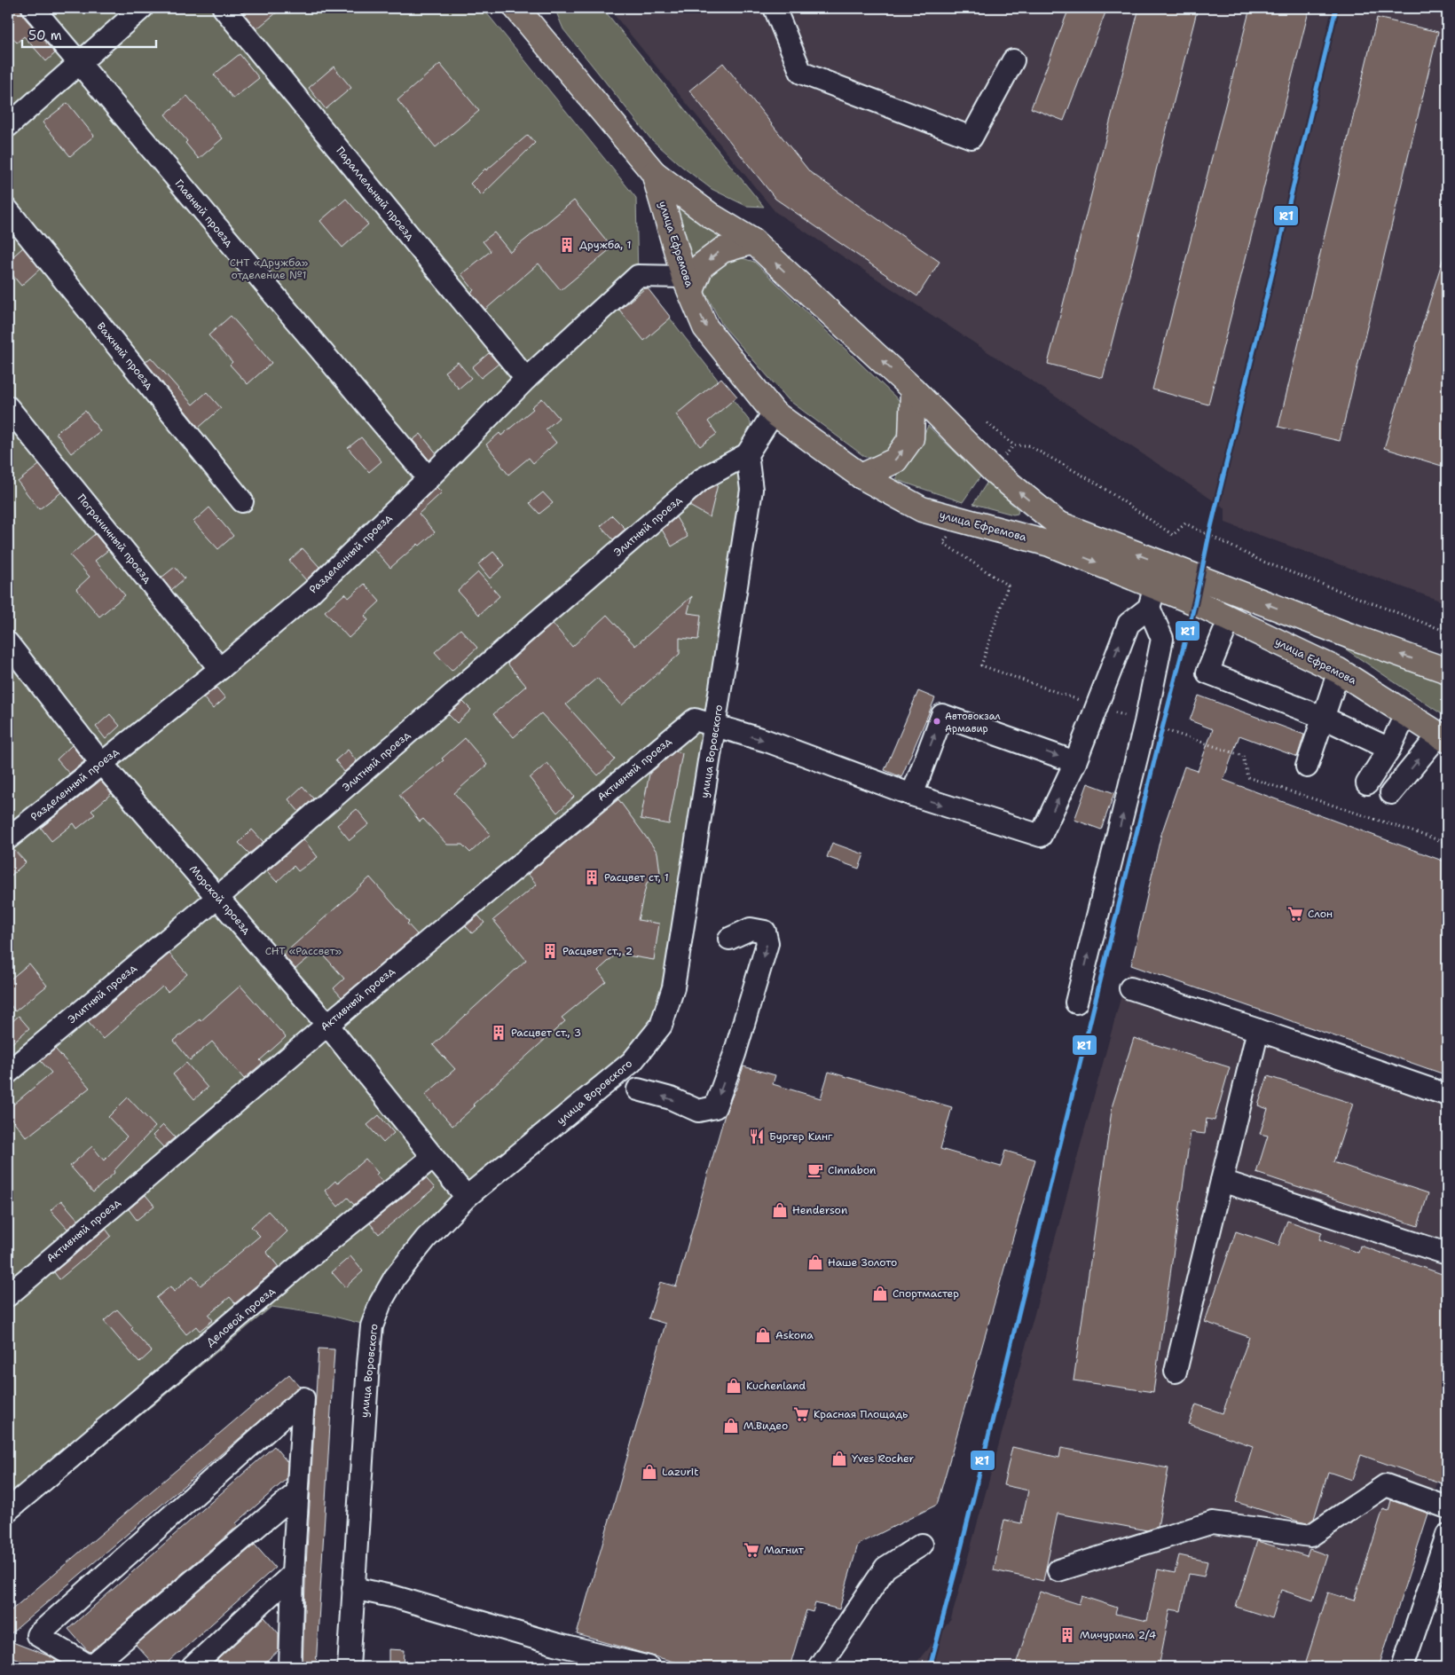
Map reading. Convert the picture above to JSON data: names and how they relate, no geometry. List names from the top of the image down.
{
  "streets": {
    "main road": ["улица Ефремова"],
    "street": [
      "Параллельный проезд",
      "Главный проезд",
      "Важный проезд",
      "Элитный проезд",
      "Пограничный проезд",
      "Разделенный проезд",
      "улица Воровского",
      "Активный проезд",
      "Морской проезд",
      "Деловой проезд"
    ]
  },
  "crossings": [
    ["Параллельный проезд", "Разделенный проезд"],
    ["Главный проезд", "Разделенный проезд"],
    ["улица Ефремова", "Разделенный проезд"],
    ["Элитный проезд", "улица Воровского"],
    ["Элитный проезд", "Морской проезд"],
    ["Пограничный проезд", "Разделенный проезд"],
    ["Разделенный проезд", "Морской проезд"],
    ["улица Воровского", "Активный проезд"],
    ["Активный проезд", "Морской проезд"],
    ["Морской проезд", "Деловой проезд"]
  ],
  "parks": ["СНТ «Дружба» отделение №1", "СНТ «Рассвет»"],
  "places": {
    "building": [
      "Дружба, 1",
      "Расцвет ст, 1",
      "Расцвет ст., 2",
      "Расцвет ст., 3",
      "Мичурина 2/4"
    ],
    "other": ["Автовокзал Армавир"],
    "supermarket": ["Слон", "Красная Площадь", "Магнит"],
    "restaurant": ["Бургер Кинг"],
    "cafe": ["Cinnabon"],
    "shop": [
      "Henderson",
      "Наше Золото",
      "Спортмастер",
      "Askona",
      "Kuchenland",
      "М.Видео",
      "Yves Rocher",
      "Lazurit"
    ]
  },
  "lines": ["transit line R1"],
  "scale_bar": "50 m"
}
